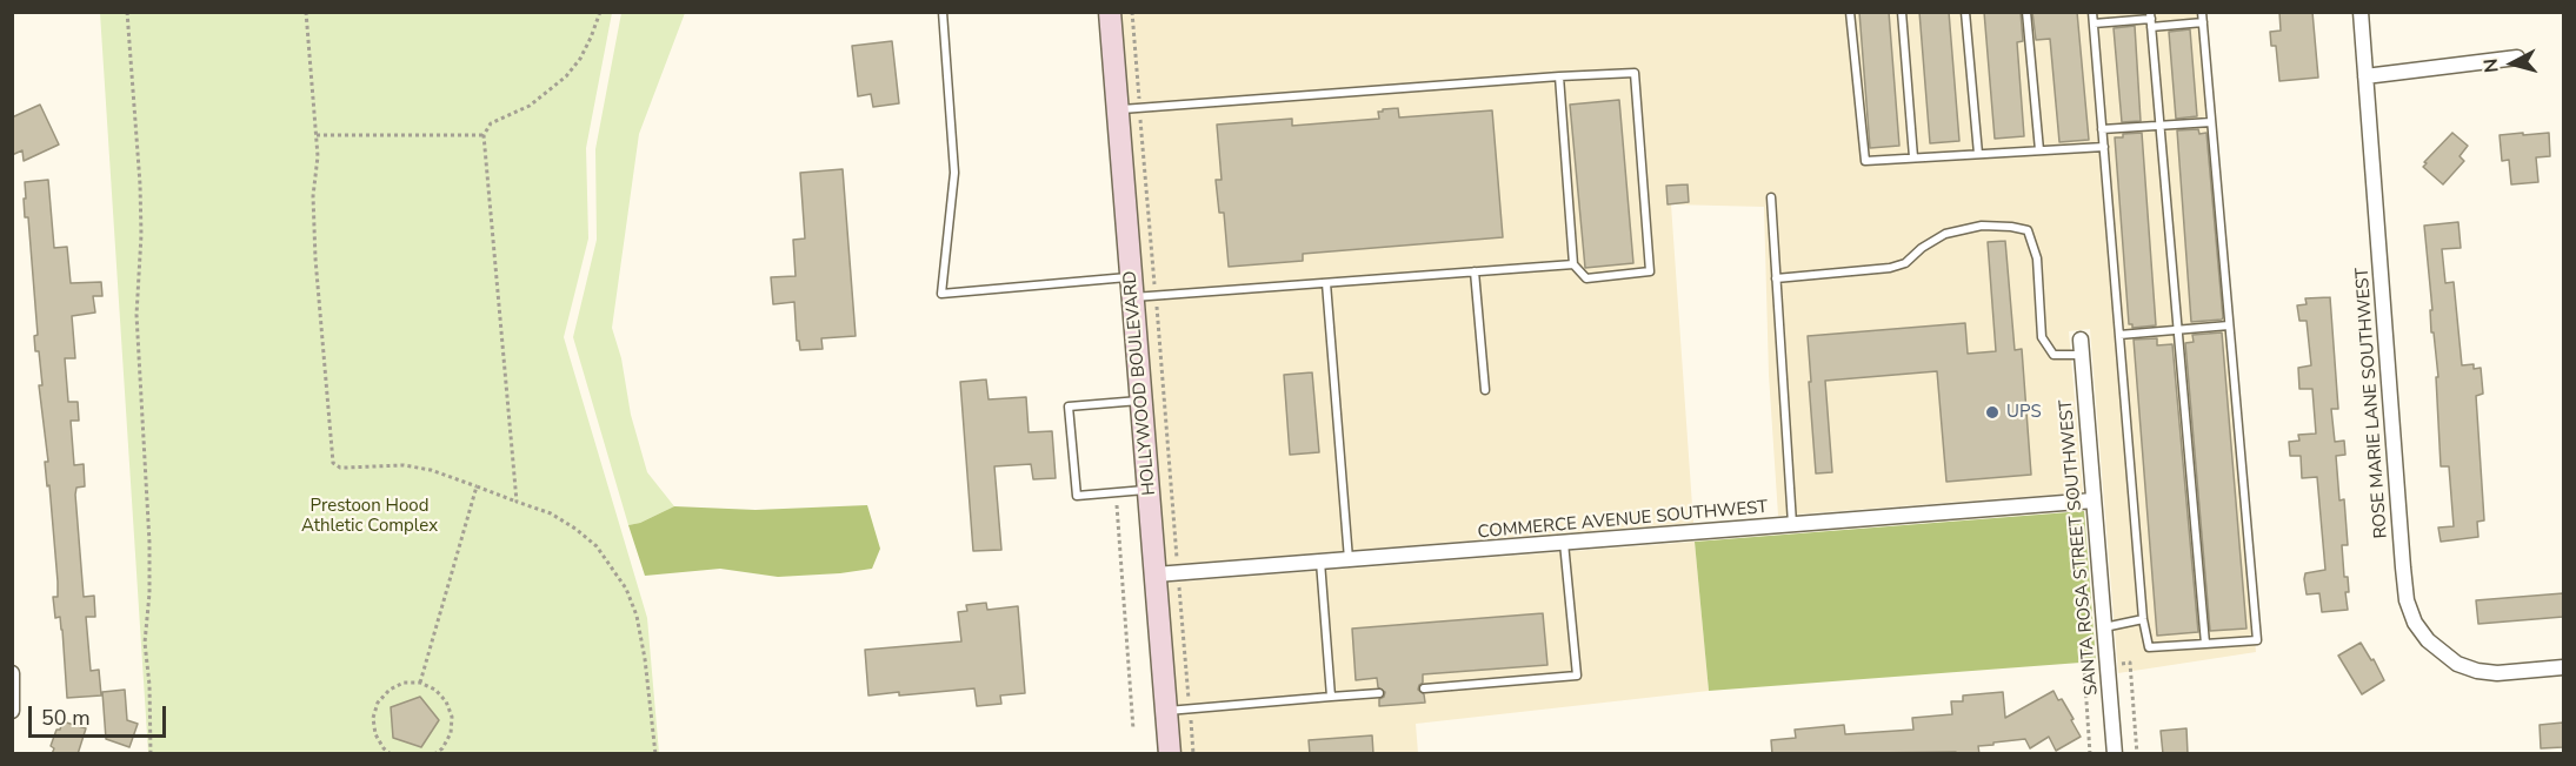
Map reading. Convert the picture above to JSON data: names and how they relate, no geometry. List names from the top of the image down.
{
  "streets": {
    "street": [
      "HOLLYWOOD BOULEVARD",
      "ROSE MARIE LANE SOUTHWEST",
      "COMMERCE AVENUE SOUTHWEST",
      "SANTA ROSA STREET SOUTHWEST"
    ]
  },
  "crossings": [
    ["HOLLYWOOD BOULEVARD", "COMMERCE AVENUE SOUTHWEST"],
    ["COMMERCE AVENUE SOUTHWEST", "SANTA ROSA STREET SOUTHWEST"]
  ],
  "parks": ["Prestoon Hood Athletic Complex"],
  "places": ["UPS"],
  "scale_bar": "50 m",
  "north": "left"
}
